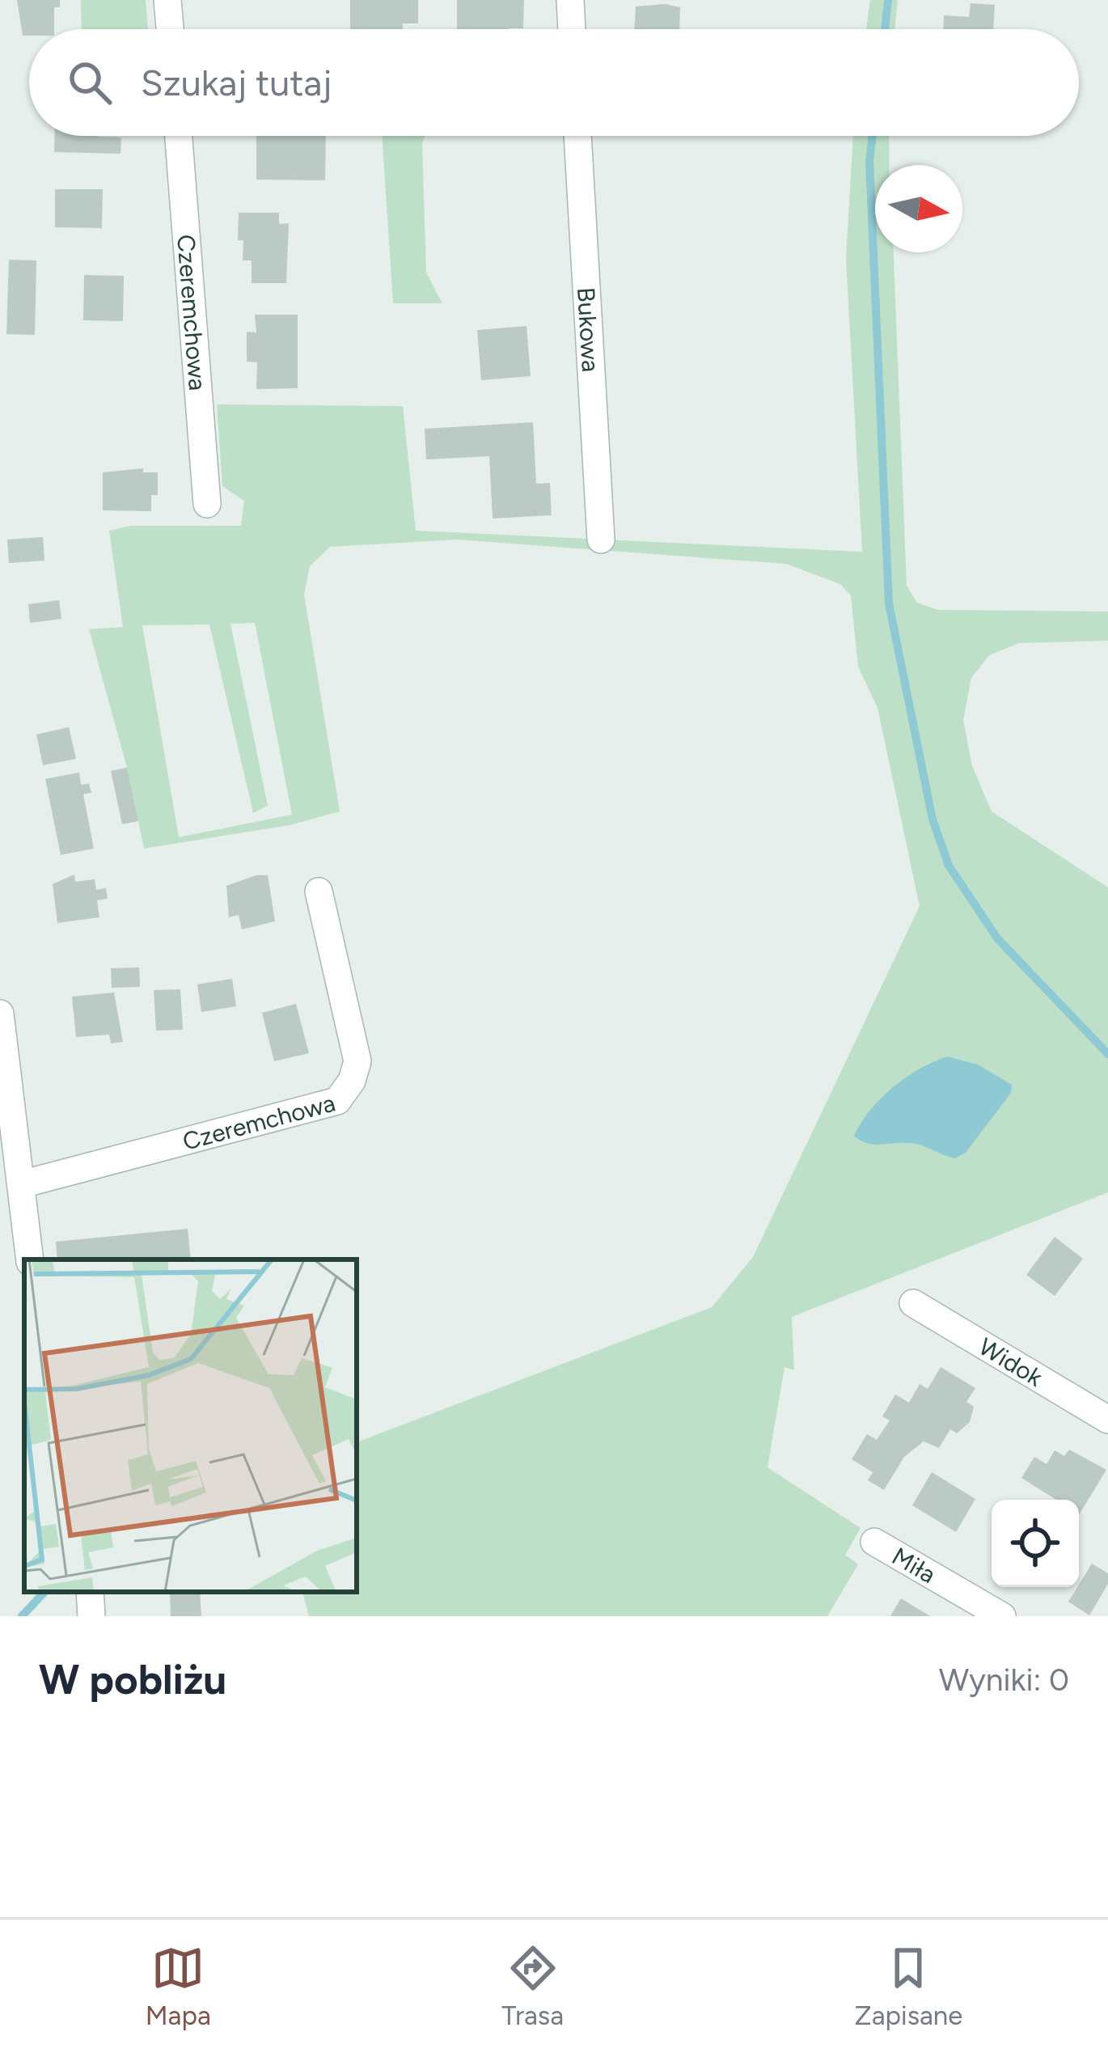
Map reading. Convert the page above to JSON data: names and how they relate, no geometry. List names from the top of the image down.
{
  "streets": {
    "street": [
      "Czeremchowa",
      "Bukowa",
      "Widok",
      "Miła"
    ]
  },
  "north": "right",
  "page": {
    "search": "Szukaj tutaj",
    "heading": ["W pobliżu", "Wyniki: 0"],
    "nav": ["Mapa", "Trasa", "Zapisane"]
  }
}
